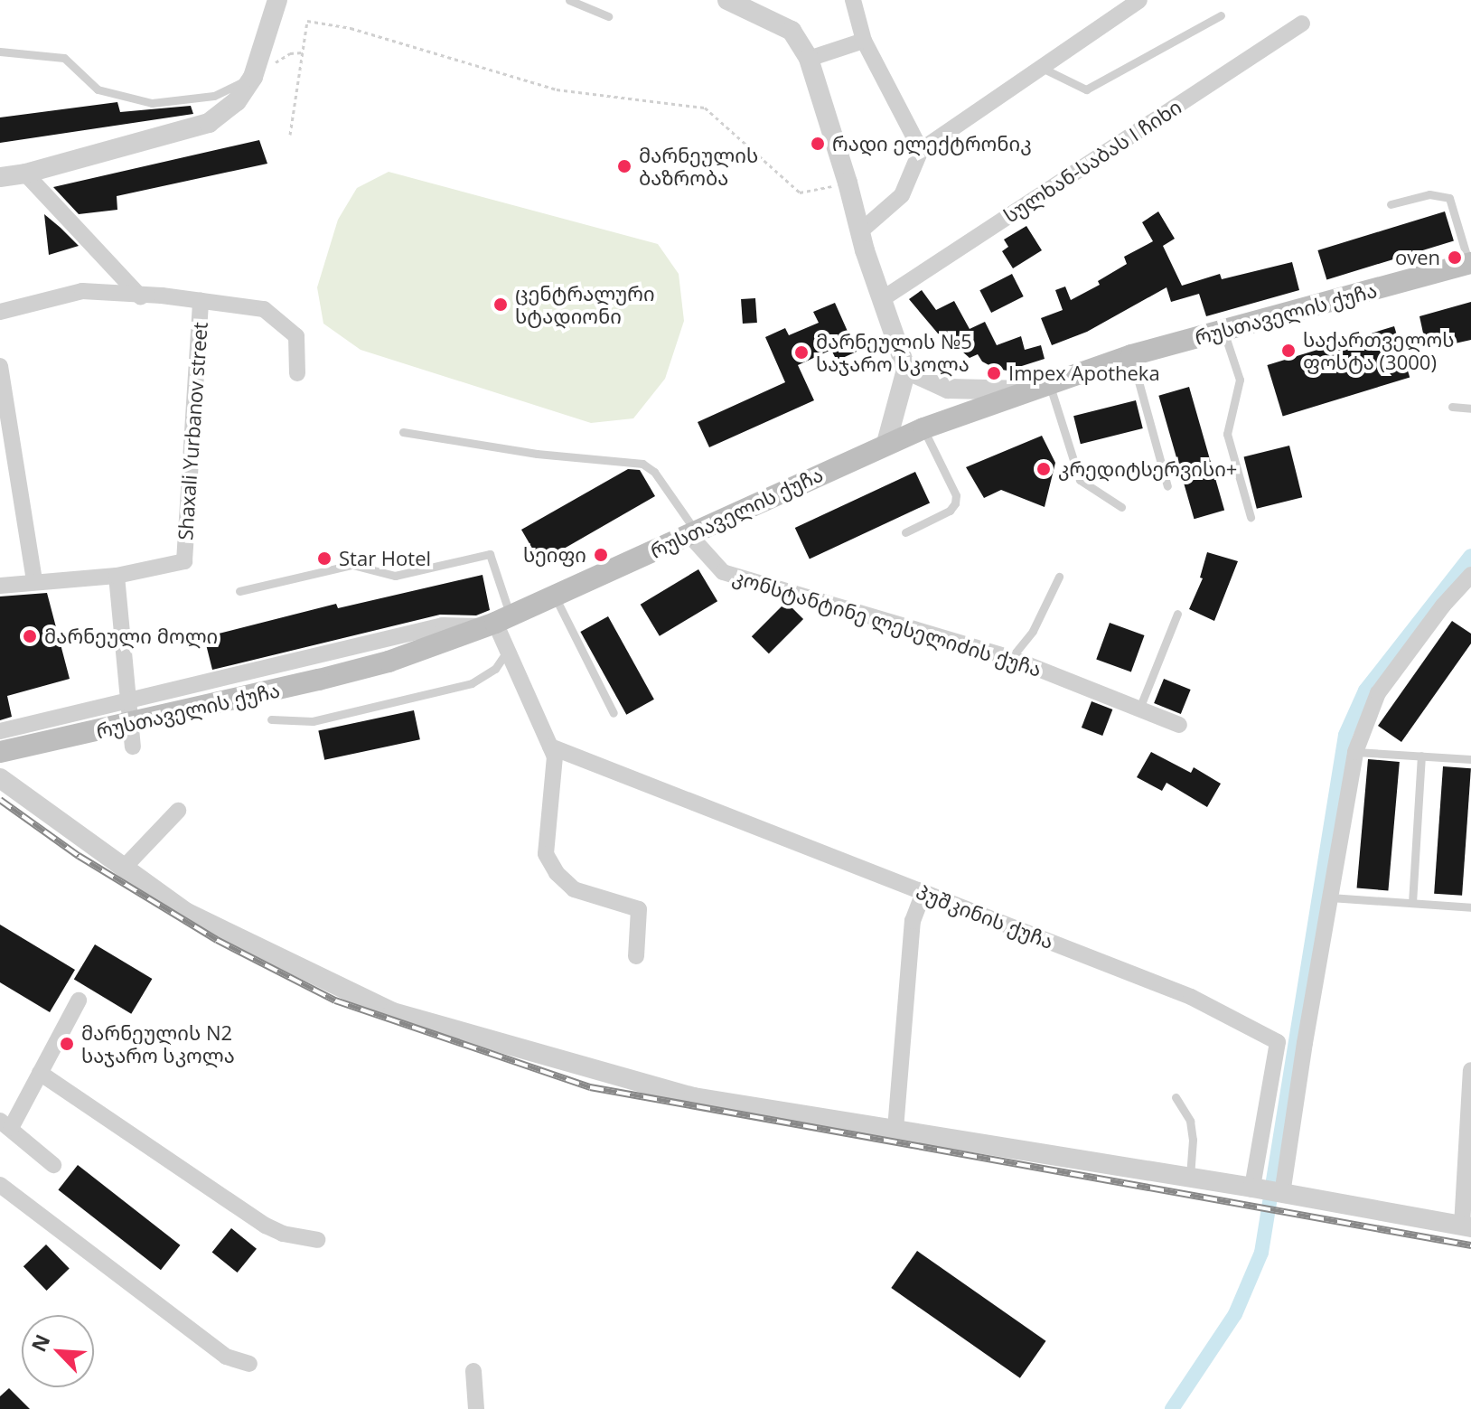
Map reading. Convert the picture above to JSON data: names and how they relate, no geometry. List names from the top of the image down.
{
  "streets": {
    "main road": ["რუსთაველის ქუჩა"],
    "street": [
      "სულხან-საბას I ჩიხი",
      "Shaxali Yurbanov street",
      "კონსტანტინე ლესელიძის ქუჩა",
      "პუშკინის ქუჩა"
    ]
  },
  "crossings": [
    ["რუსთაველის ქუჩა", "კონსტანტინე ლესელიძის ქუჩა"]
  ],
  "places": [
    "რადი ელექტრონიკ",
    "მარნეულის ბაზრობა",
    "oven",
    "ცენტრალური სტადიონი",
    "საქართველოს ფოსტა (3000)",
    "მარნეულის №5 საჯარო სკოლა",
    "Impex Apotheka",
    "კრედიტსერვისი+",
    "სეიფი",
    "Star Hotel",
    "მარნეული მოლი",
    "მარნეულის N2 საჯარო სკოლა"
  ],
  "north": "top left"
}
